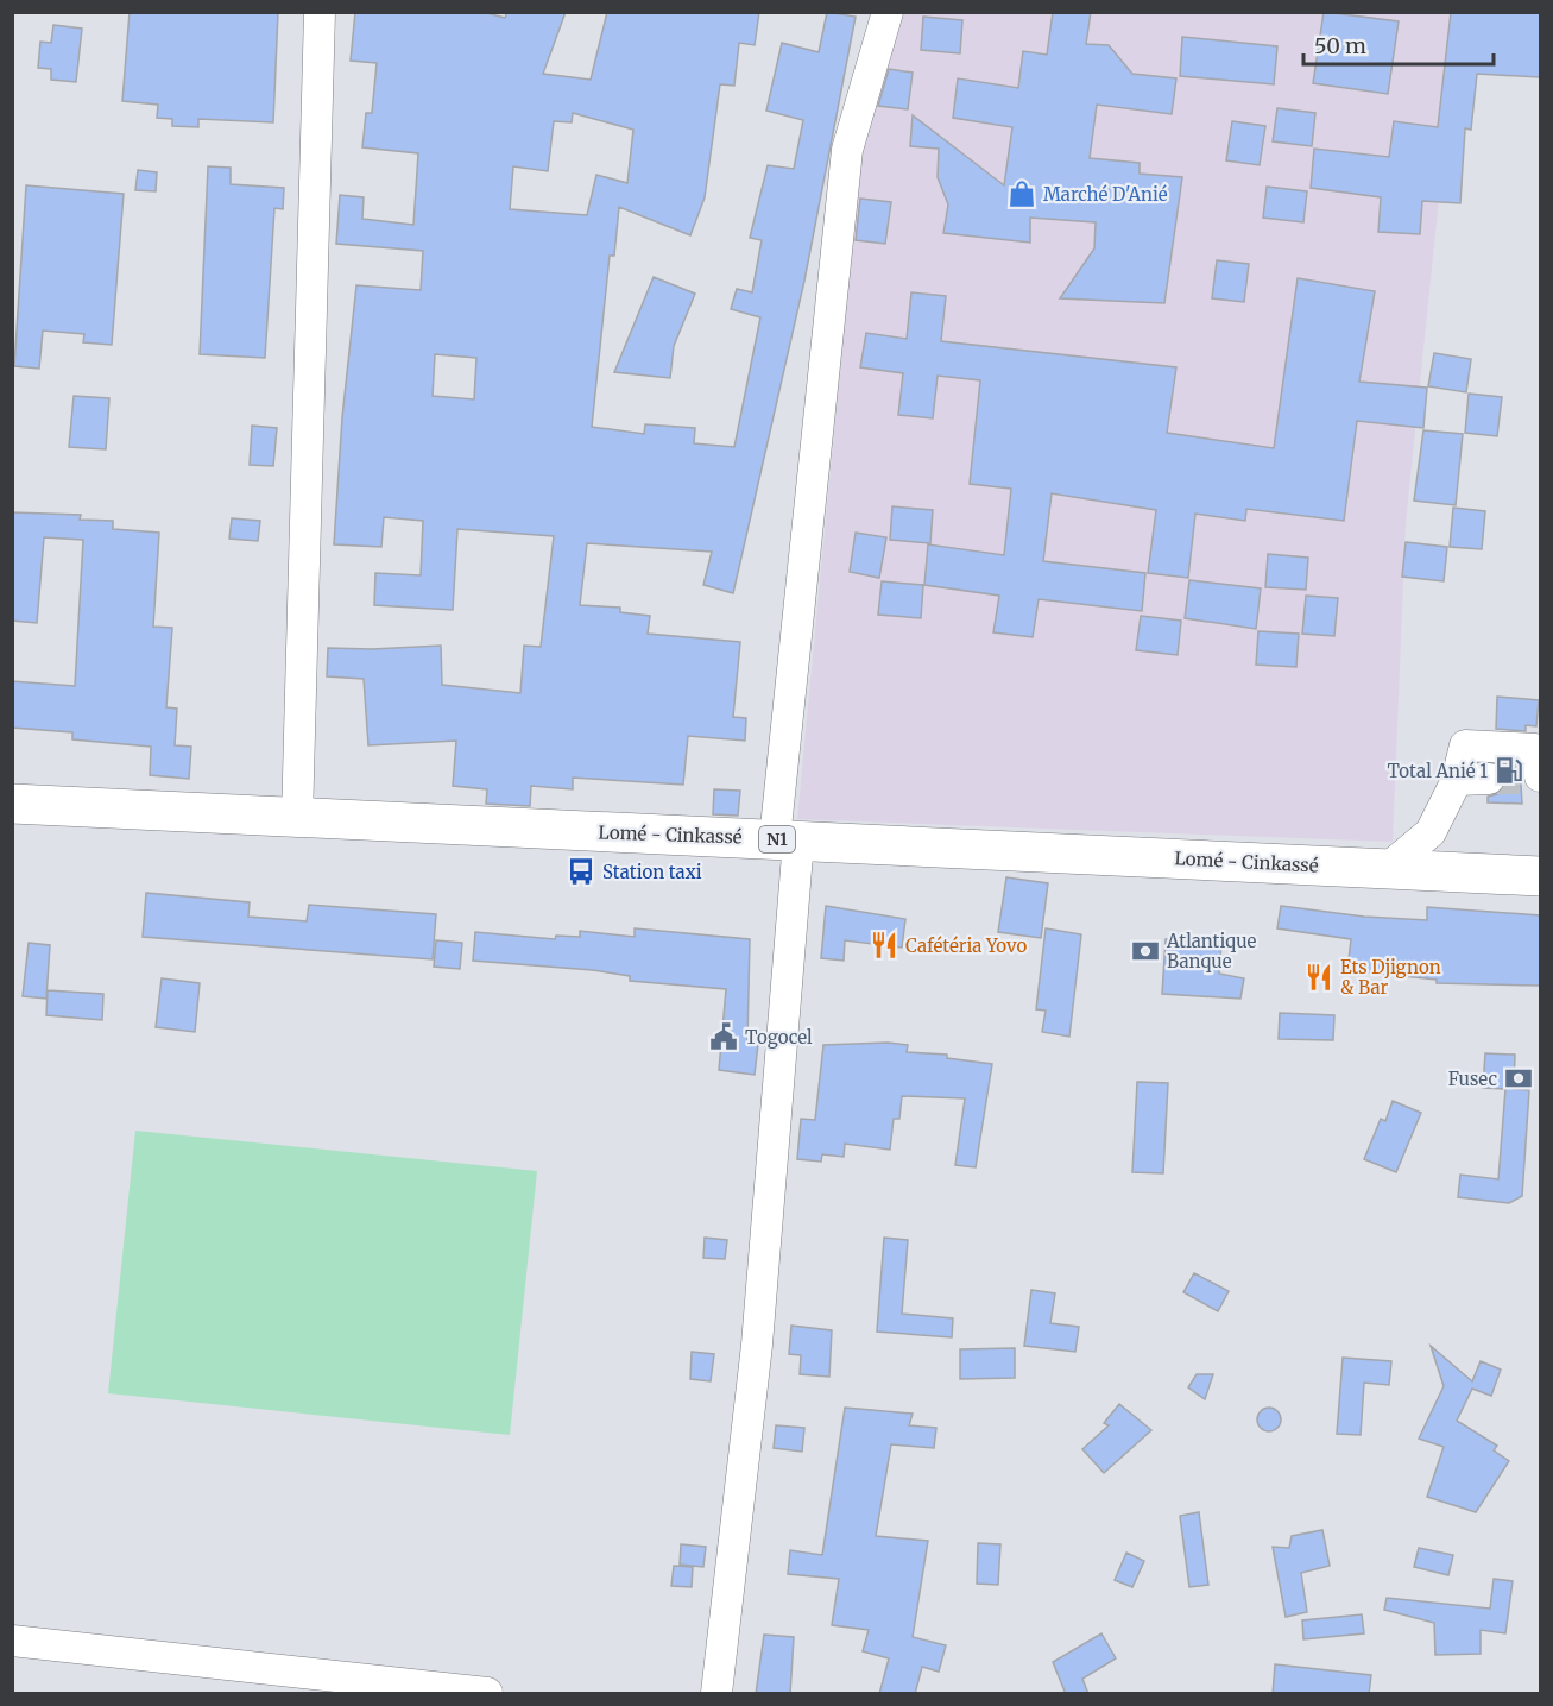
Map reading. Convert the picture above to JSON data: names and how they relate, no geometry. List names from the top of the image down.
{
  "streets": {
    "highway": ["Lomé - Cinkassé", "N1"]
  },
  "places": {
    "shop": ["Marché D'Anié"],
    "fuel station": ["Total Anié 1"],
    "bus stop": ["Station taxi"],
    "restaurant": ["Cafétéria Yovo", "Ets Djignon & Bar"],
    "bank": ["Atlantique Banque", "Fusec"],
    "public building": ["Togocel"]
  },
  "scale_bar": "50 m"
}
